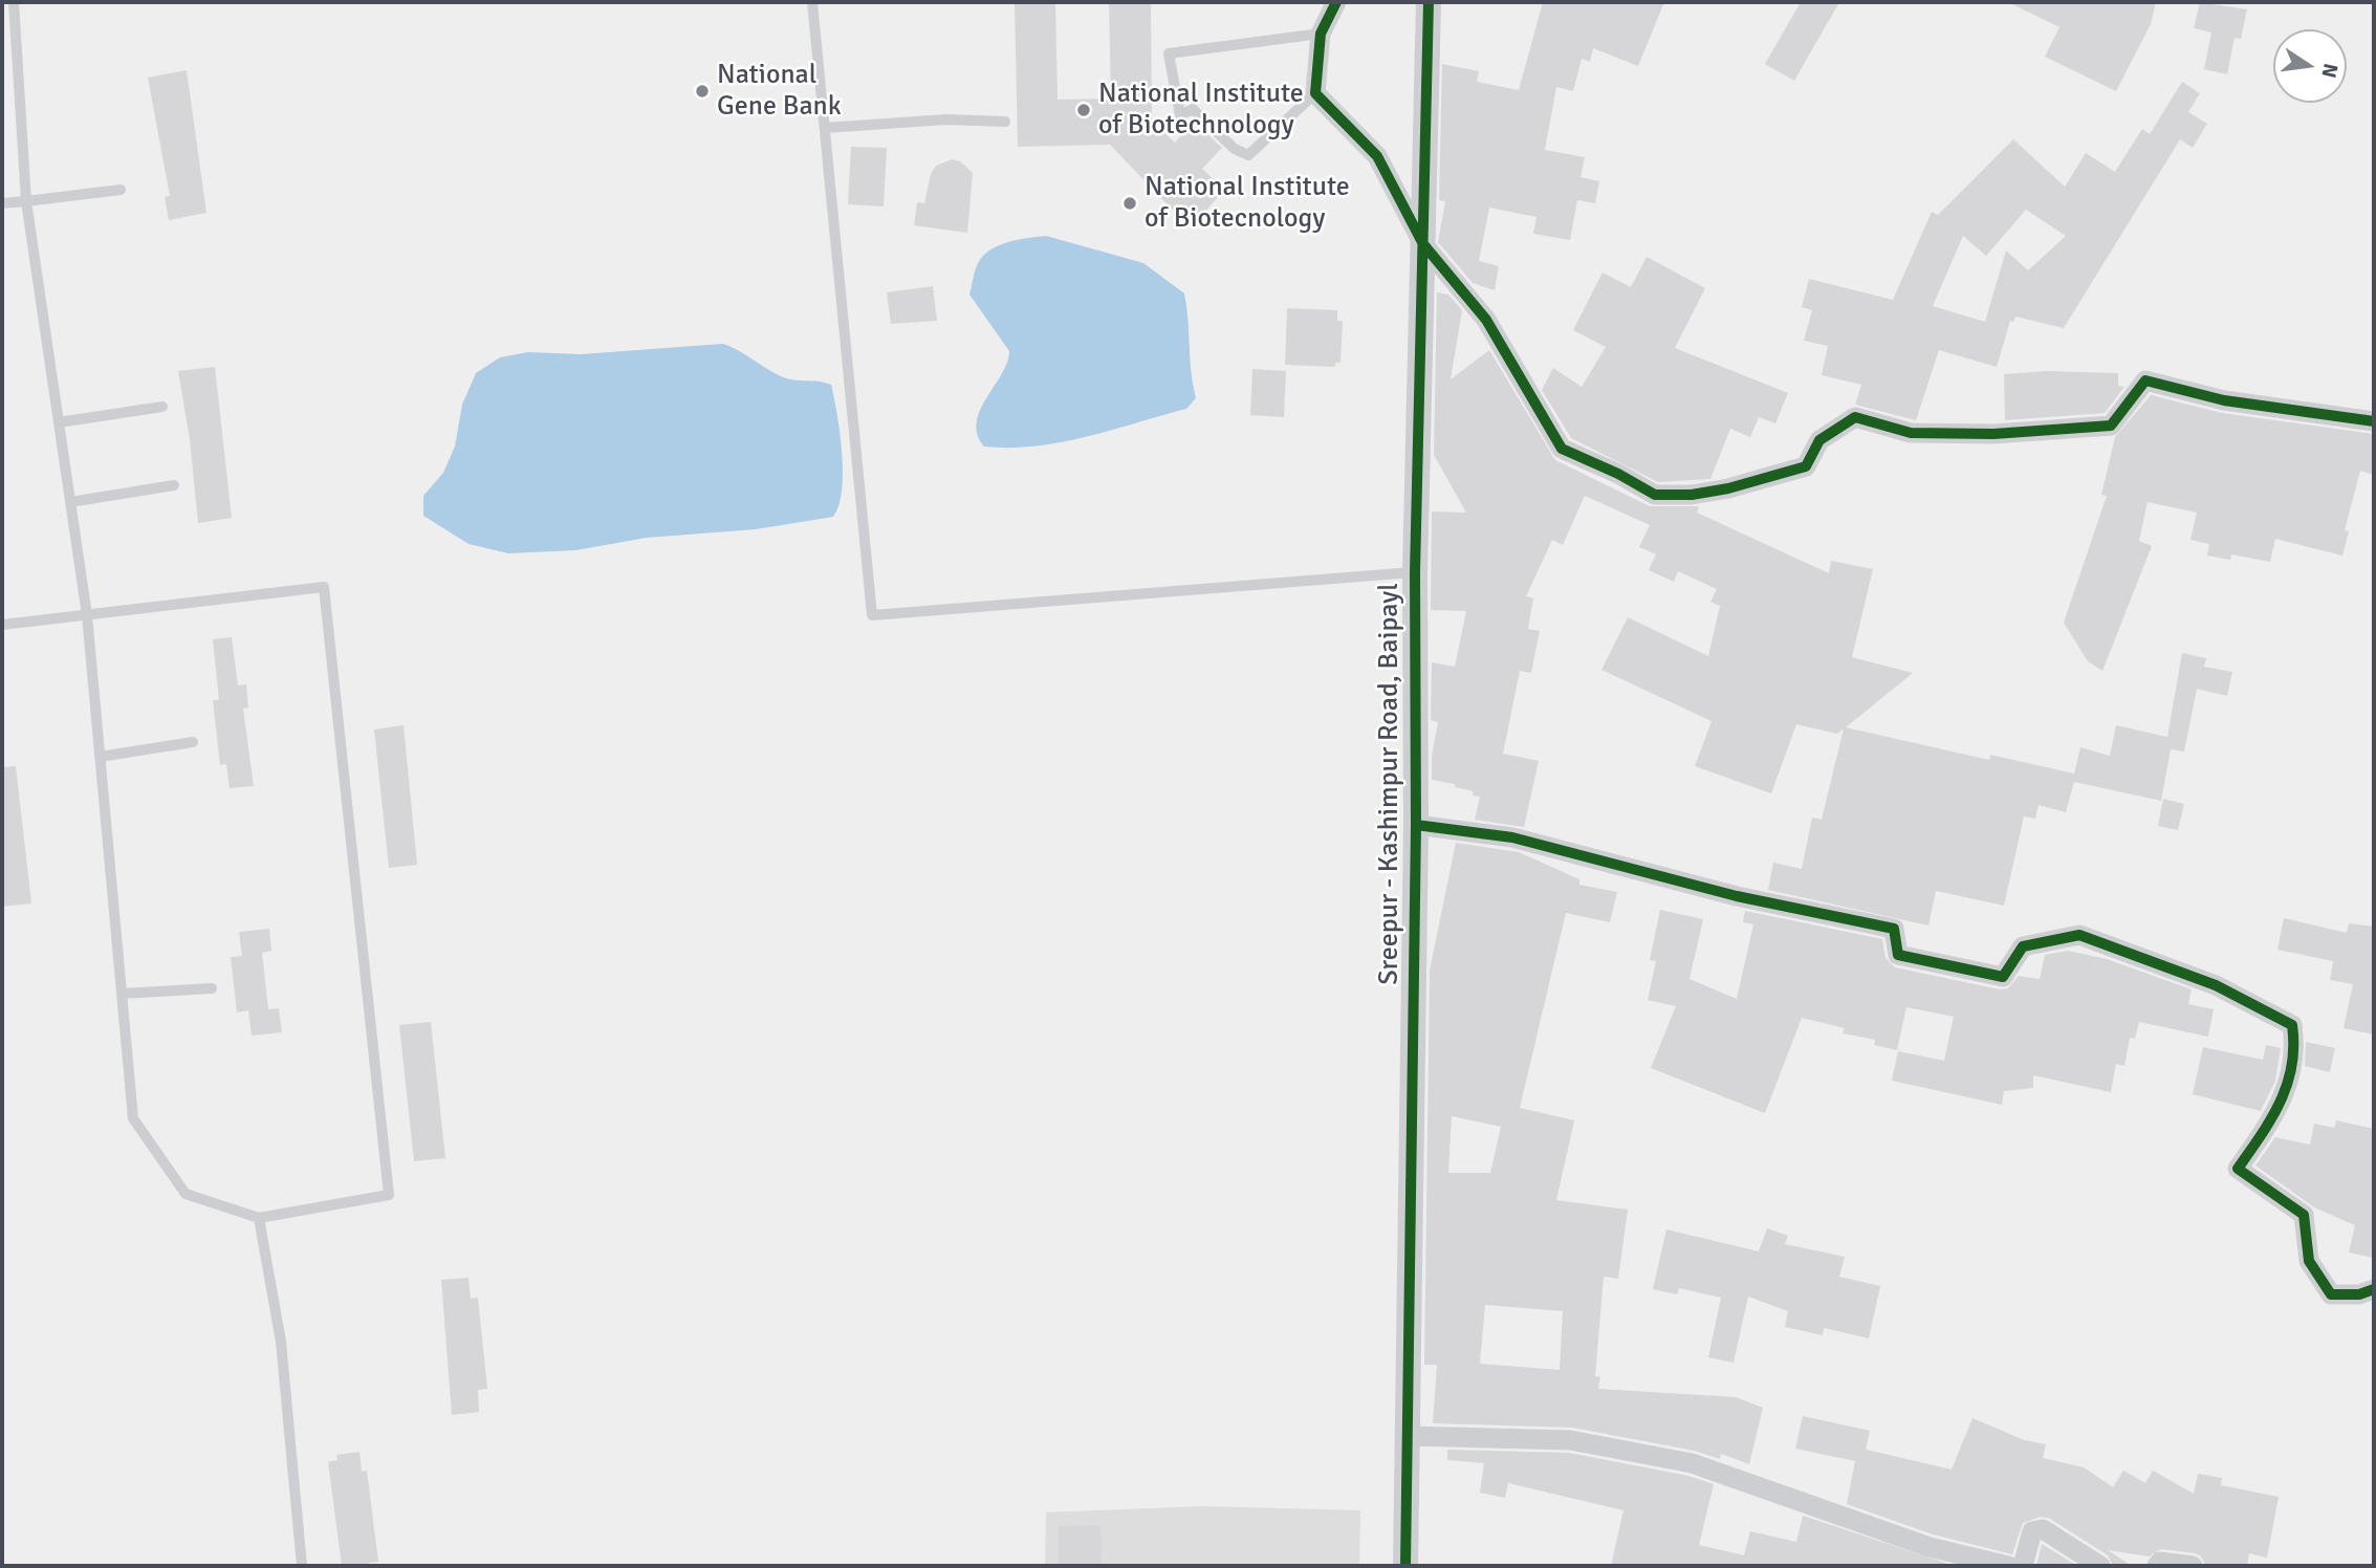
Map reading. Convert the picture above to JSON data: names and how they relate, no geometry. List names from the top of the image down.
{
  "streets": {
    "street": ["Sreepur - Kashimpur Road, Baipayl"]
  },
  "places": ["National Gene Bank", "National Institute of Biotechnology", "National Institute of Biotecnology"],
  "north": "right"
}
